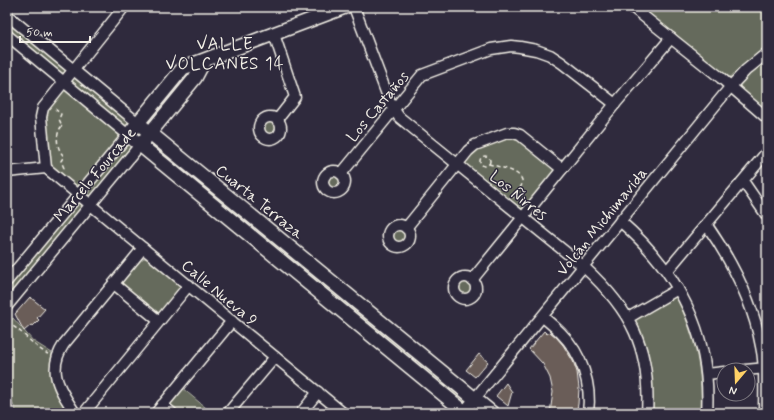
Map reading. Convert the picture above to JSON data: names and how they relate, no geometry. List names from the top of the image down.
{
  "streets": {
    "main road": ["Marcelo Fourcade", "Cuarta Terraza"],
    "street": [
      "Los Castaños",
      "Los Ñirres",
      "Volcán Michimavida",
      "Calle Nueva 9"
    ]
  },
  "crossings": [
    ["Los Castaños", "Los Ñirres"],
    ["Marcelo Fourcade", "Cuarta Terraza"],
    ["Marcelo Fourcade", "Calle Nueva 9"],
    ["Los Ñirres", "Volcán Michimavida"],
    ["Cuarta Terraza", "Volcán Michimavida"]
  ],
  "districts": ["VALLE VOLCANES 14"],
  "scale_bar": "50 m",
  "north": "bottom"
}
